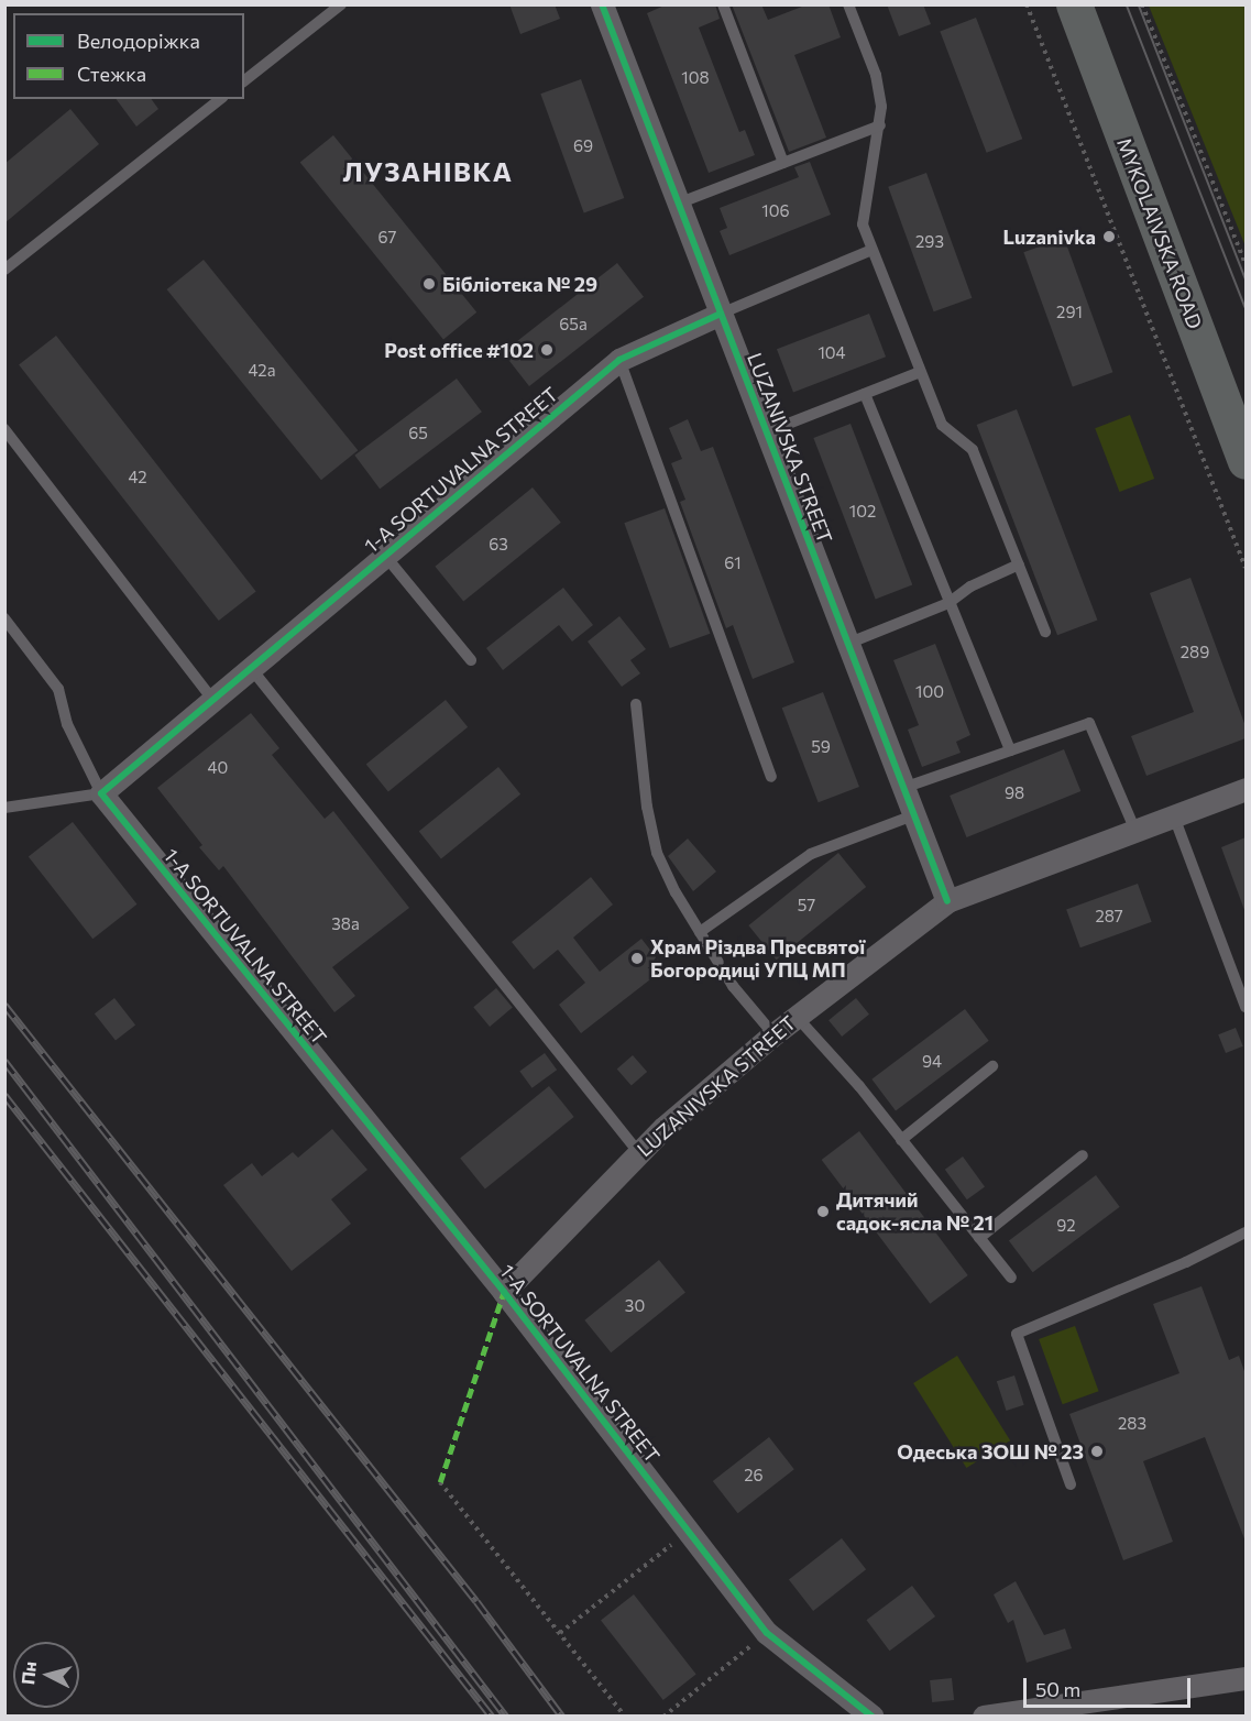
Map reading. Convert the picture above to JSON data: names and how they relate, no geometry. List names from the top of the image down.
{
  "streets": {
    "main road": ["MYKOLAIVSKA ROAD"],
    "street": ["LUZANIVSKA STREET", "1-A SORTUVALNA STREET"]
  },
  "crossings": [
    ["LUZANIVSKA STREET", "1-A SORTUVALNA STREET"]
  ],
  "districts": ["ЛУЗАНІВКА"],
  "places": [
    "Luzanivka",
    "Бібліотека № 29",
    "Post office #102",
    "Храм Різдва Пресвятої Богородиці УПЦ МП",
    "Дитячий садок-ясла № 21",
    "Одеська ЗОШ № 23"
  ],
  "house_numbers": [
    "108",
    "69",
    "106",
    "67",
    "293",
    "291",
    "65а",
    "104",
    "42а",
    "65",
    "42",
    "102",
    "63",
    "61",
    "289",
    "100",
    "59",
    "40",
    "98",
    "57",
    "287",
    "38а",
    "94",
    "92",
    "30",
    "283",
    "26"
  ],
  "legend": ["Велодоріжка", "Стежка"],
  "scale_bar": "50 m",
  "north": "left"
}
